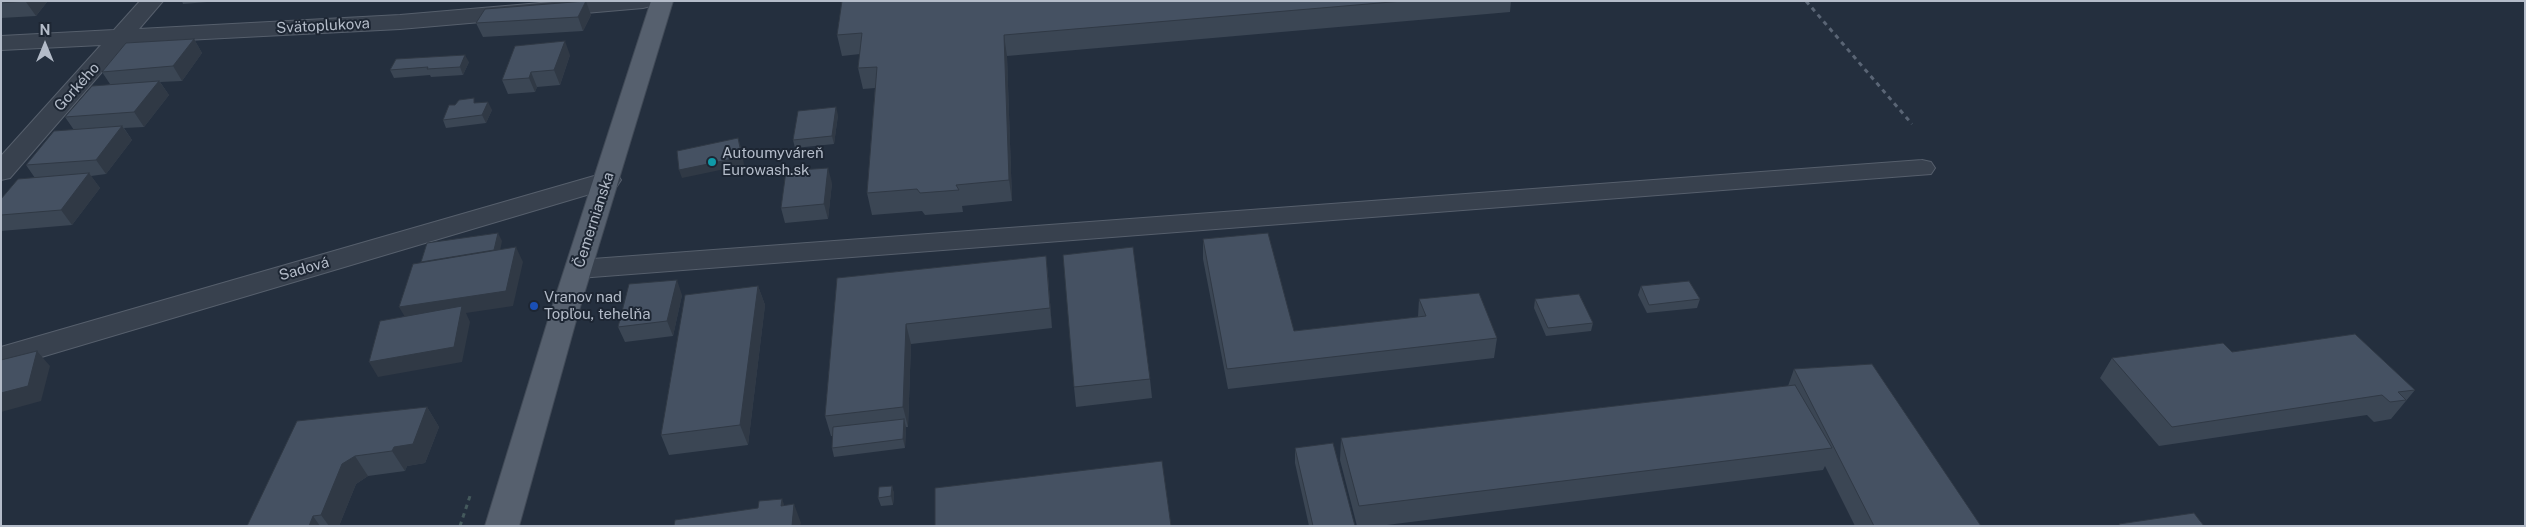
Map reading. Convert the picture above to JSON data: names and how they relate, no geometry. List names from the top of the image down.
{
  "streets": {
    "main road": ["Čemernianska"],
    "street": ["Svätoplukova", "Gorkého", "Sadová"]
  },
  "crossings": [
    ["Svätoplukova", "Gorkého"],
    ["Čemernianska", "Sadová"]
  ],
  "places": ["Autoumyváreň Eurowash.sk", "Vranov nad Topľou, tehelňa"],
  "north": "top"
}
